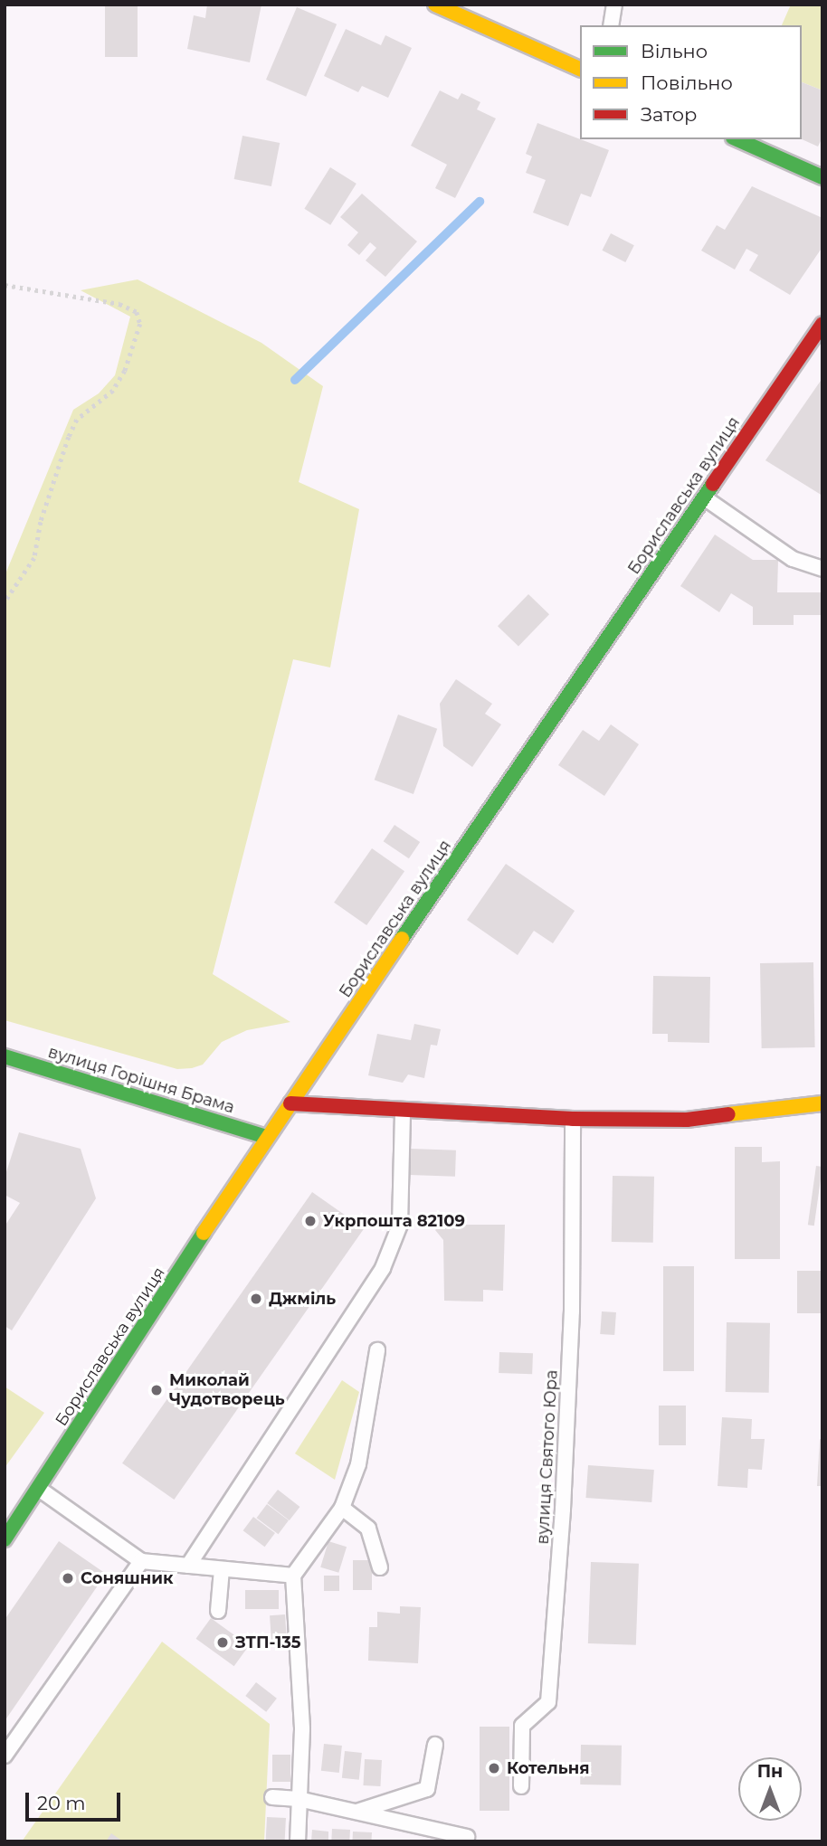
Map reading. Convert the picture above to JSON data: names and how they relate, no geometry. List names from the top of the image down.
{
  "streets": {
    "street": ["Бориславська вулиця", "вулиця Горішня Брама"],
    "lane": ["вулиця Святого Юра"]
  },
  "crossings": [
    ["Бориславська вулиця", "вулиця Горішня Брама"]
  ],
  "places": [
    "Укрпошта 82109",
    "Джміль",
    "Миколай Чудотворець",
    "Соняшник",
    "ЗТП-135",
    "Котельня"
  ],
  "legend": ["Вільно", "Повільно", "Затор"],
  "scale_bar": "20 m",
  "north": "top"
}
